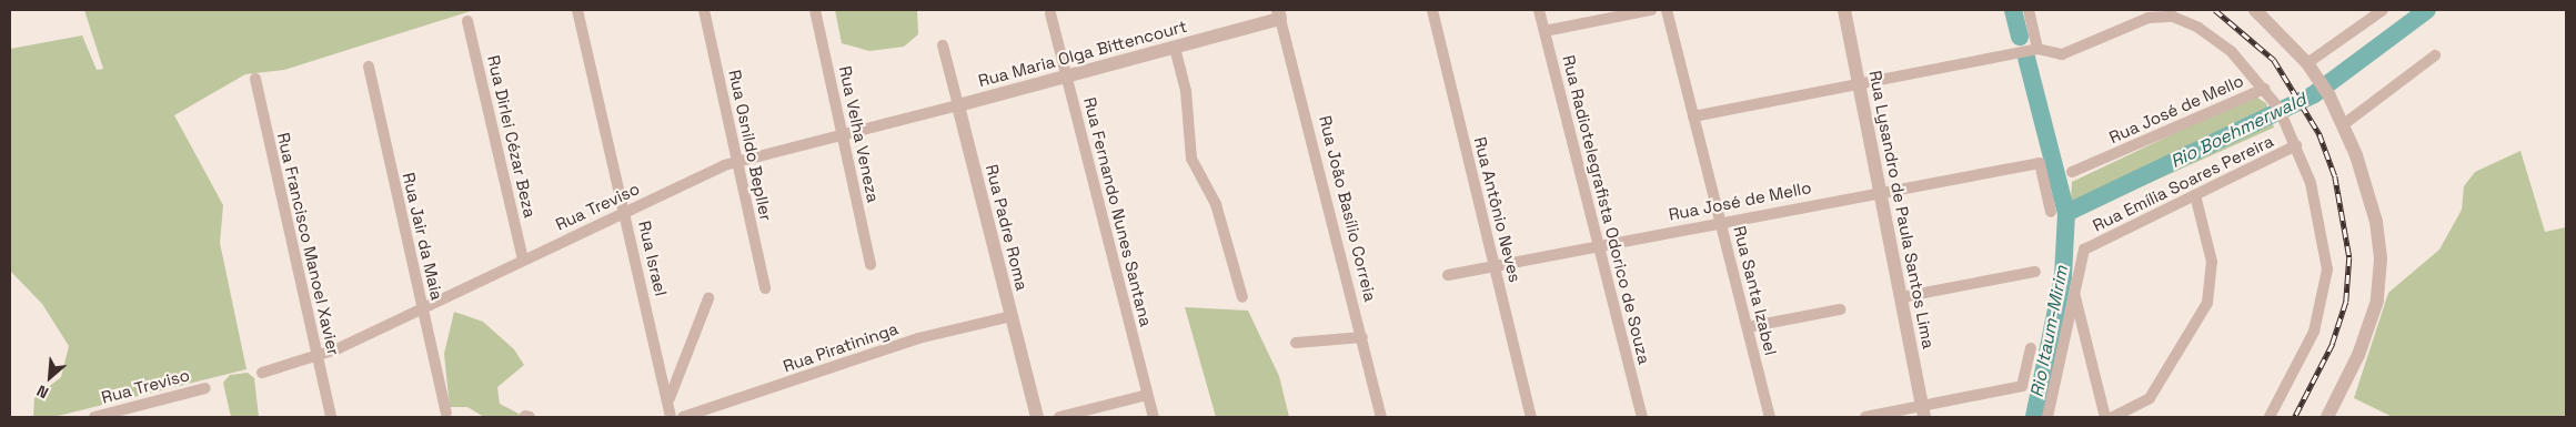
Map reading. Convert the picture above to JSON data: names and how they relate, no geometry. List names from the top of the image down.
{
  "streets": {
    "street": [
      "Rua Maria Olga Bittencourt",
      "Rua José de Mello",
      "Rua Velha Veneza",
      "Rua Dirlei Cézar Beza",
      "Rua Osnildo Bepller",
      "Rua Emília Soares Pereira",
      "Rua Treviso",
      "Rua João Basílio Correia",
      "Rua Antônio Neves",
      "Rua Radiotelegrafista Odorico de Souza",
      "Rua Lysandro de Paula Santos Lima",
      "Rua Fernando Nunes Santana",
      "Rua Padre Roma",
      "Rua Jair da Maia",
      "Rua Francisco Manoel Xavier",
      "Rua Israel",
      "Rua Santa Izabel",
      "Rua Piratininga"
    ]
  },
  "crossings": [
    ["Rua Maria Olga Bittencourt", "Rua Treviso"],
    ["Rua Maria Olga Bittencourt", "Rua João Basílio Correia"],
    ["Rua Maria Olga Bittencourt", "Rua Fernando Nunes Santana"],
    ["Rua Maria Olga Bittencourt", "Rua Padre Roma"],
    ["Rua José de Mello", "Rua Antônio Neves"],
    ["Rua José de Mello", "Rua Radiotelegrafista Odorico de Souza"],
    ["Rua José de Mello", "Rua Lysandro de Paula Santos Lima"],
    ["Rua José de Mello", "Rua Santa Izabel"],
    ["Rua Velha Veneza", "Rua Treviso"],
    ["Rua Dirlei Cézar Beza", "Rua Treviso"],
    ["Rua Osnildo Bepller", "Rua Treviso"],
    ["Rua Treviso", "Rua Padre Roma"],
    ["Rua Treviso", "Rua Jair da Maia"],
    ["Rua Treviso", "Rua Francisco Manoel Xavier"],
    ["Rua Treviso", "Rua Israel"],
    ["Rua Padre Roma", "Rua Piratininga"]
  ],
  "water": ["Rio Boehmerwald", "Rio Itaum-Mirim"],
  "north": "bottom left"
}
